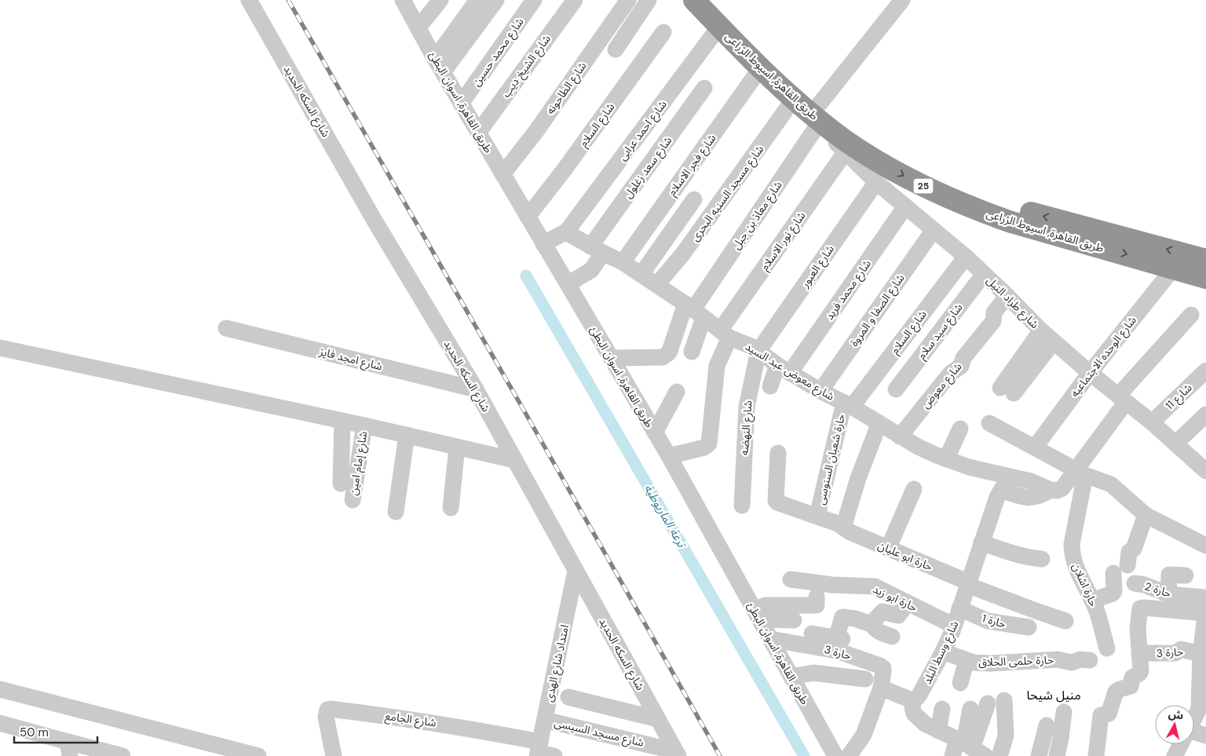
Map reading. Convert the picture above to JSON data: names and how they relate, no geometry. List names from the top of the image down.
{
  "streets": {
    "highway": ["طريق القاهرة, اسيوط الزراعى", "25"],
    "street": [
      "شارع محمد حسين",
      "شارع الشيخ ديب",
      "شارع الطاحونه",
      "شارع السكه الحديد",
      "طريق القاهرة, اسوان البطئ",
      "شارع السلام",
      "شارع احمد عرابى",
      "شارع فجر الاسلام",
      "شارع سعد زغلول",
      "شارع مسجد السنيه البحرى",
      "شارع معاذ بن جبل",
      "شارع نور الاسلام",
      "شارع العبور",
      "شارع محمد فريد",
      "شارع طراد النيل",
      "شارع الصفا و المروة",
      "شارع سيد سلام",
      "شارع الوحده الاجتماعيه",
      "شارع امجد فايز",
      "شارع معوض عبد السيد",
      "شارع معوض",
      "شارع 11",
      "شارع النهضه",
      "حارة شعبان السنوسى",
      "شارع إمام امين",
      "حارة ابو عليان",
      "حارة اشلان",
      "حارة 2",
      "حارة ابو زيد",
      "حارة 1",
      "حارة 3",
      "شارع وسط البلد",
      "حارة حلمى الحلاق",
      "امتداد شارع الهدى",
      "شارع الجامع",
      "شارع مسجد السيسى"
    ]
  },
  "crossings": [
    ["شارع محمد حسين", "طريق القاهرة, اسوان البطئ"],
    ["شارع الشيخ ديب", "طريق القاهرة, اسوان البطئ"],
    ["طريق القاهرة, اسيوط الزراعى", "شارع احمد عرابى"],
    ["طريق القاهرة, اسيوط الزراعى", "شارع فجر الاسلام"],
    ["طريق القاهرة, اسيوط الزراعى", "شارع مسجد السنيه البحرى"],
    ["طريق القاهرة, اسيوط الزراعى", "شارع معاذ بن جبل"],
    ["طريق القاهرة, اسيوط الزراعى", "شارع طراد النيل"],
    ["طريق القاهرة, اسيوط الزراعى", "شارع الوحده الاجتماعيه"],
    ["شارع الطاحونه", "طريق القاهرة, اسوان البطئ"],
    ["شارع السكه الحديد", "شارع امجد فايز"],
    ["شارع السكه الحديد", "امتداد شارع الهدى"],
    ["شارع السكه الحديد", "شارع مسجد السيسى"],
    ["طريق القاهرة, اسوان البطئ", "شارع السلام"],
    ["طريق القاهرة, اسوان البطئ", "شارع سعد زغلول"],
    ["طريق القاهرة, اسوان البطئ", "شارع نور الاسلام"],
    ["طريق القاهرة, اسوان البطئ", "حارة 3"],
    ["شارع السلام", "شارع طراد النيل"],
    ["شارع السلام", "شارع معوض عبد السيد"],
    ["شارع السلام", "حارة شعبان السنوسى"],
    ["شارع احمد عرابى", "شارع معوض عبد السيد"],
    ["شارع فجر الاسلام", "شارع معوض عبد السيد"],
    ["شارع سعد زغلول", "شارع معوض عبد السيد"],
    ["شارع مسجد السنيه البحرى", "شارع معوض عبد السيد"],
    ["شارع معاذ بن جبل", "شارع طراد النيل"],
    ["شارع معاذ بن جبل", "شارع معوض عبد السيد"],
    ["شارع نور الاسلام", "شارع طراد النيل"],
    ["شارع نور الاسلام", "شارع معوض عبد السيد"],
    ["شارع العبور", "شارع طراد النيل"],
    ["شارع العبور", "شارع معوض عبد السيد"],
    ["شارع العبور", "شارع النهضه"],
    ["شارع محمد فريد", "شارع طراد النيل"],
    ["شارع محمد فريد", "شارع معوض عبد السيد"],
    ["شارع طراد النيل", "شارع الصفا و المروة"],
    ["شارع طراد النيل", "شارع سيد سلام"],
    ["شارع طراد النيل", "شارع الوحده الاجتماعيه"],
    ["شارع طراد النيل", "شارع معوض"],
    ["شارع طراد النيل", "شارع 11"],
    ["شارع الصفا و المروة", "شارع معوض عبد السيد"],
    ["شارع معوض عبد السيد", "شارع معوض"],
    ["شارع معوض عبد السيد", "شارع النهضه"],
    ["شارع معوض عبد السيد", "حارة شعبان السنوسى"],
    ["شارع معوض عبد السيد", "حارة اشلان"],
    ["شارع معوض عبد السيد", "شارع وسط البلد"],
    ["حارة شعبان السنوسى", "حارة ابو عليان"],
    ["حارة ابو عليان", "شارع وسط البلد"],
    ["حارة ابو زيد", "شارع وسط البلد"],
    ["حارة 1", "شارع وسط البلد"],
    ["شارع وسط البلد", "حارة حلمى الحلاق"],
    ["امتداد شارع الهدى", "شارع الجامع"],
    ["امتداد شارع الهدى", "شارع مسجد السيسى"]
  ],
  "districts": ["منيل شيحا"],
  "water": ["ترعة الماريوطية"],
  "scale_bar": "50 m",
  "north": "top"
}
